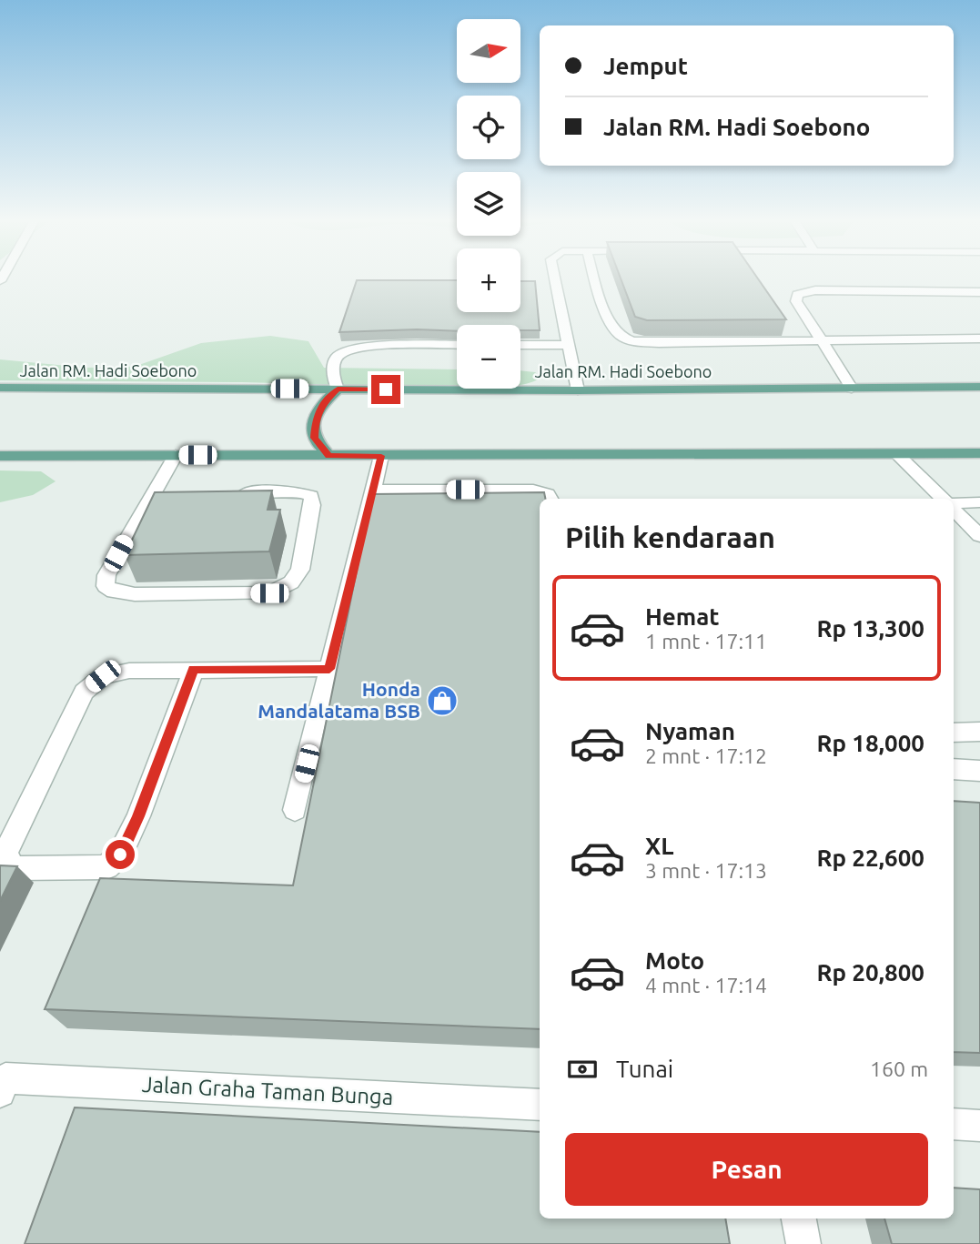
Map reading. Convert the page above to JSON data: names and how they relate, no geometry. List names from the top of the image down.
{
  "streets": {
    "main road": ["Jalan RM. Hadi Soebono"],
    "street": ["Jalan Graha Taman Bunga"]
  },
  "places": {
    "shop": ["Honda Mandalatama BSB"]
  },
  "north": "right",
  "page": {
    "map_buttons": ["+", "−"],
    "banner": ["Jemput", "Jalan RM. Hadi Soebono"],
    "heading": "Pilih kendaraan",
    "list": [
      {
        "name": "Hemat",
        "note": "1 mnt · 17:11",
        "value": "Rp 13,300"
      },
      {
        "name": "Nyaman",
        "note": "2 mnt · 17:12",
        "value": "Rp 18,000"
      },
      {
        "name": "XL",
        "note": "3 mnt · 17:13",
        "value": "Rp 22,600"
      },
      {
        "name": "Moto",
        "note": "4 mnt · 17:14",
        "value": "Rp 20,800"
      }
    ],
    "pay": ["Tunai", "160 m"],
    "buttons": "Pesan"
  }
}
